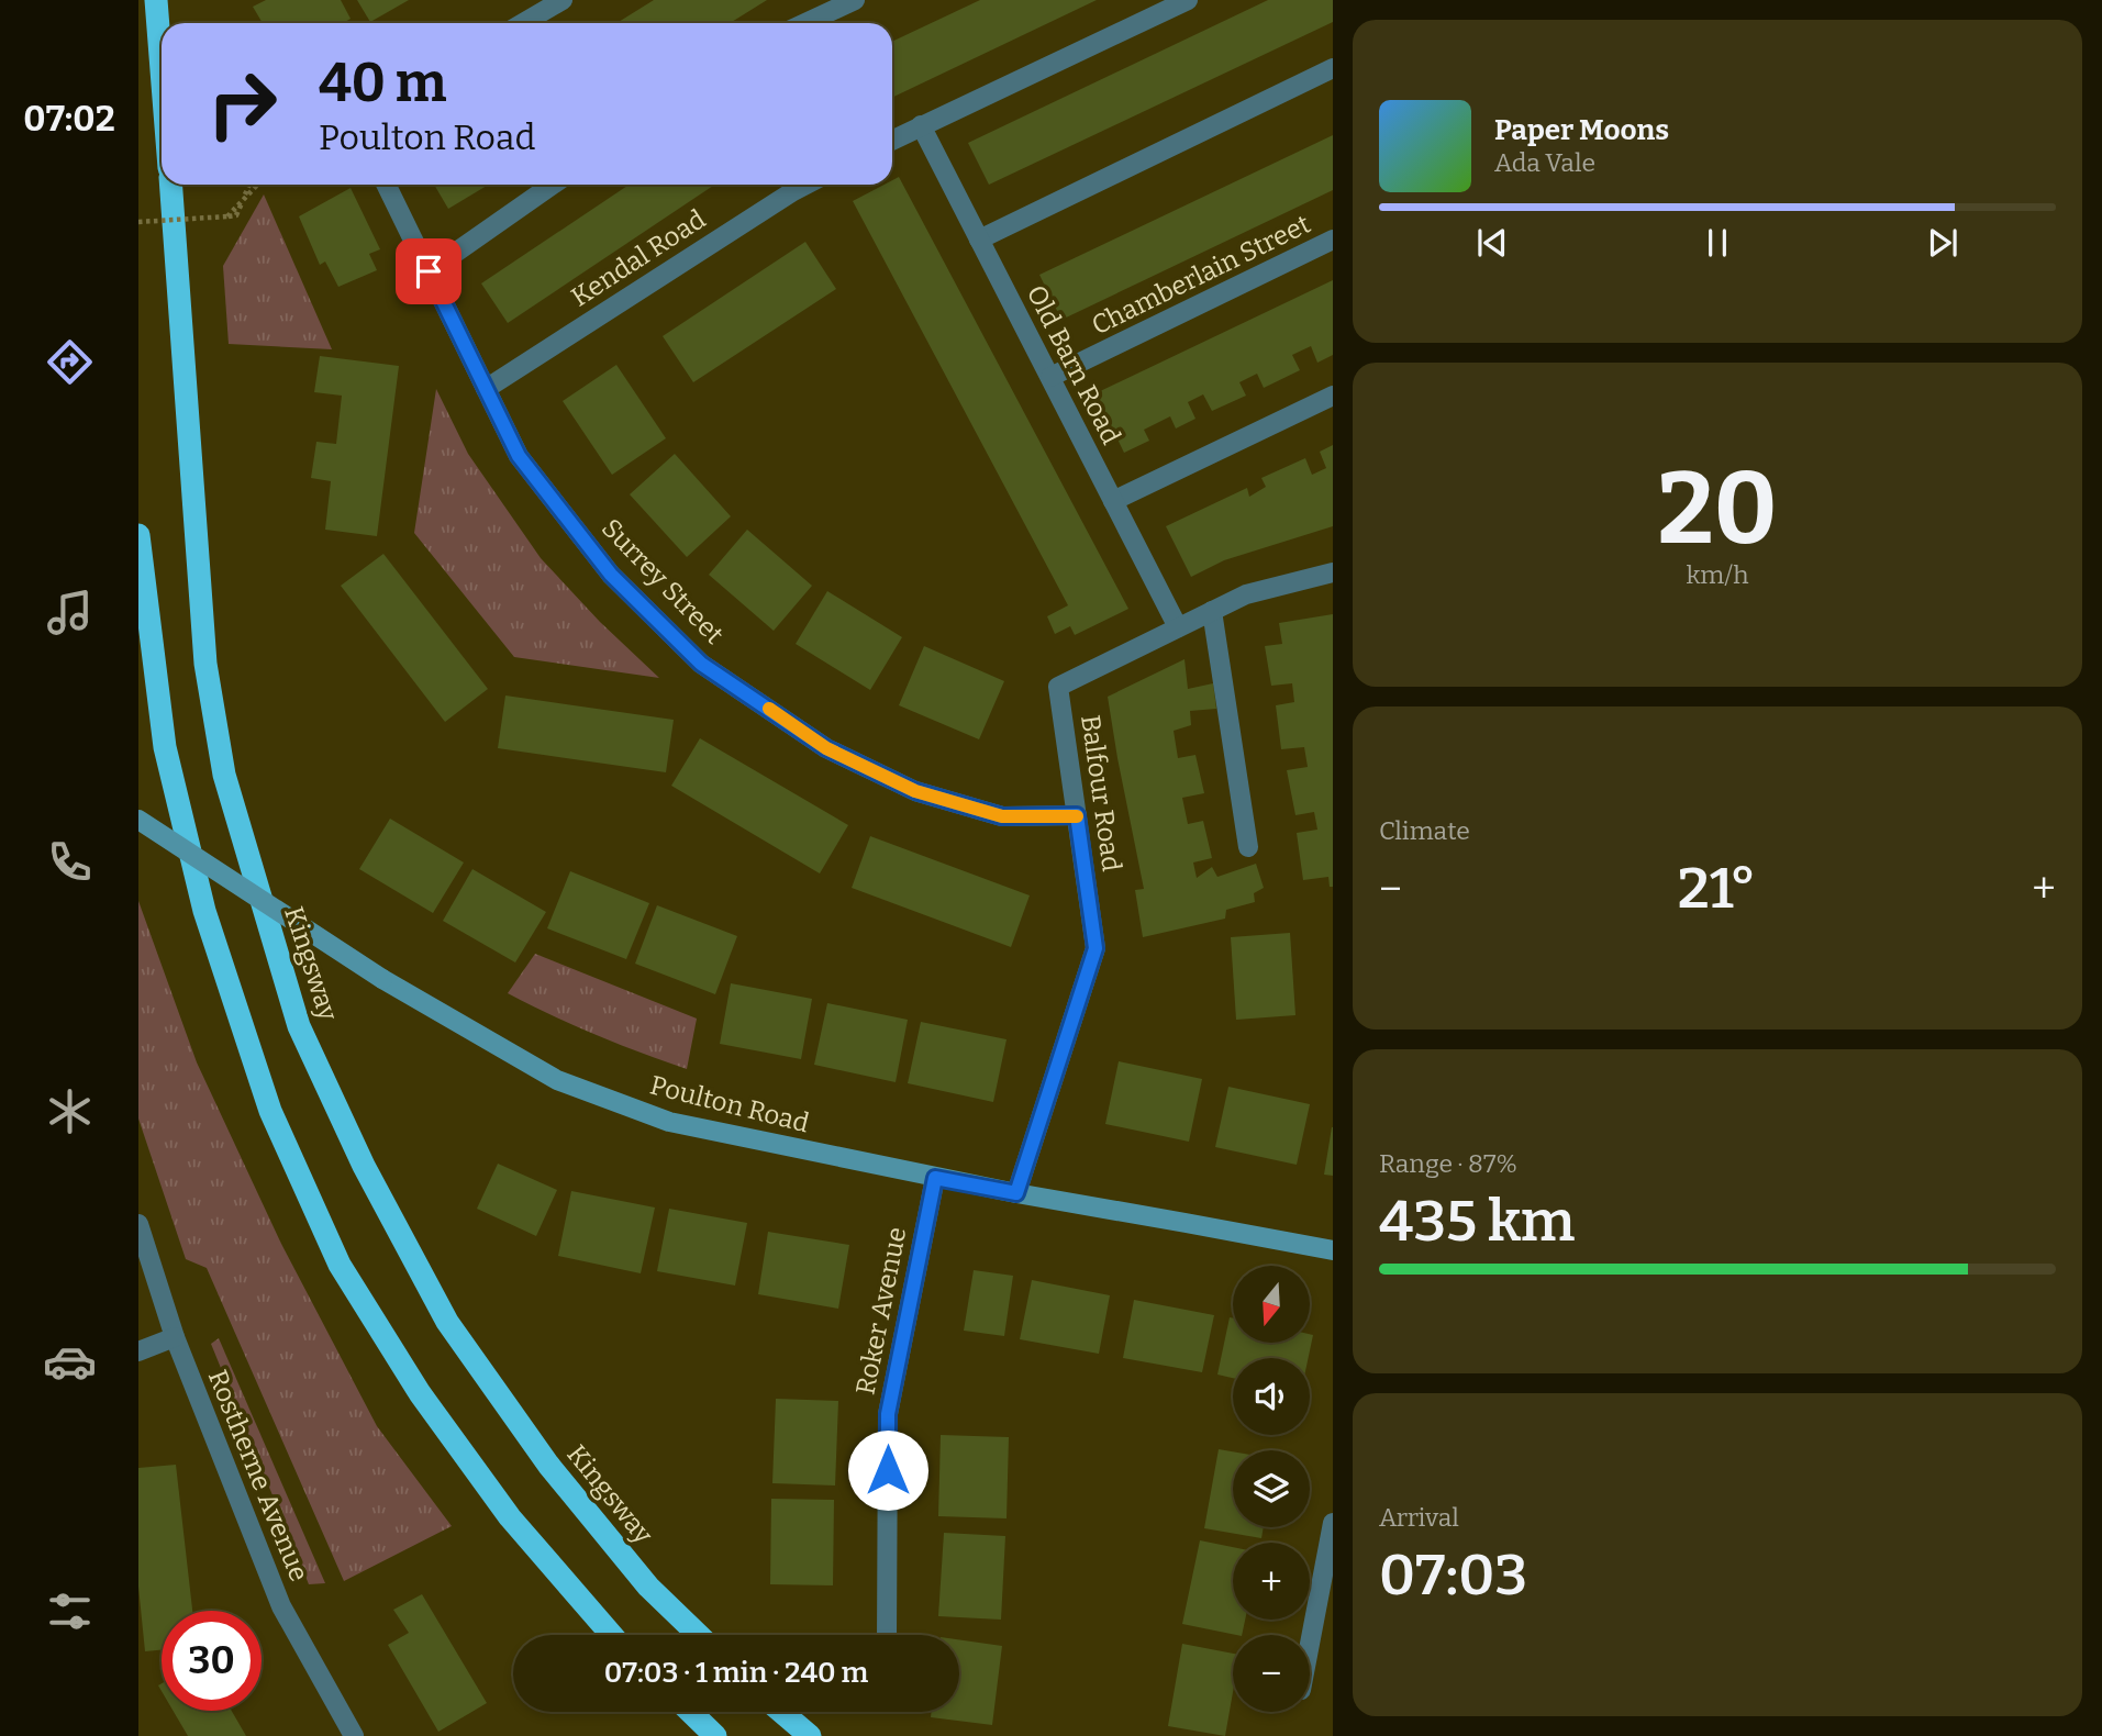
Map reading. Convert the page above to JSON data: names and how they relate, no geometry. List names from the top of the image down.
{
  "streets": {
    "highway": ["Kingsway"],
    "main road": ["Poulton Road"],
    "street": [
      "Kendal Road",
      "Chamberlain Street",
      "Old Barn Road",
      "Surrey Street",
      "Balfour Road",
      "Roker Avenue",
      "Rostherne Avenue"
    ]
  },
  "crossings": [
    ["Kendal Road", "Surrey Street"],
    ["Chamberlain Street", "Old Barn Road"],
    ["Old Barn Road", "Balfour Road"],
    ["Surrey Street", "Balfour Road"],
    ["Balfour Road", "Poulton Road"],
    ["Poulton Road", "Roker Avenue"]
  ],
  "north": "bottom",
  "page": {
    "tabs": "07:02",
    "turn": ["40 m", "Poulton Road"],
    "song": ["Paper Moons", "Ada Vale"],
    "tile": [
      ["20", "km/h"],
      "Climate",
      ["Range · 87%", "435 km"],
      ["Arrival", "07:03"]
    ],
    "heat": ["−", "21°", "+"],
    "map_buttons": ["+", "−"],
    "limit": "30",
    "trip": "07:03 · 1 min · 240 m"
  }
}
